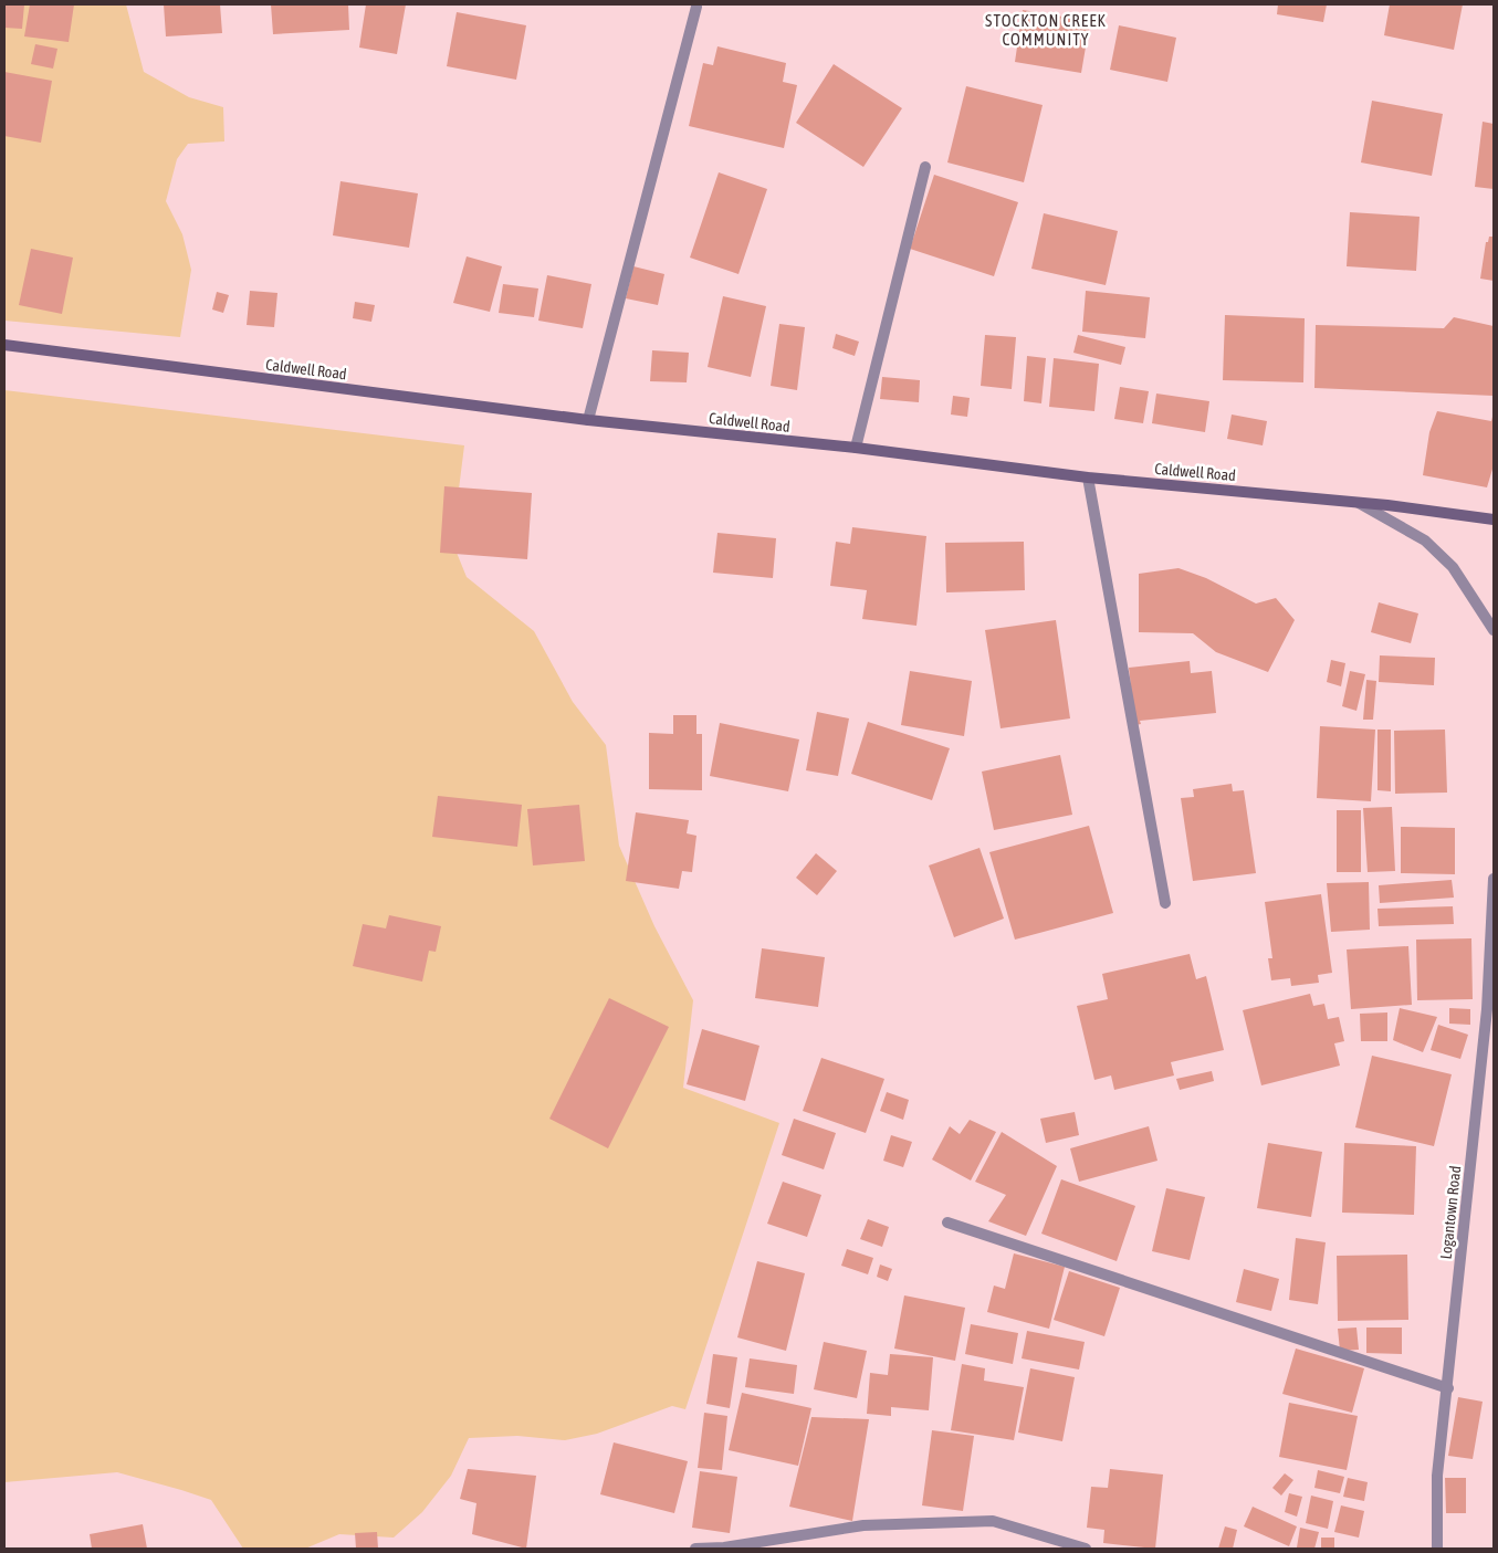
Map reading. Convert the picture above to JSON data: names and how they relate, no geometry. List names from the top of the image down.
{
  "streets": {
    "main road": ["Caldwell Road"],
    "street": ["Logantown Road"]
  },
  "districts": ["STOCKTON CREEK COMMUNITY"]
}
